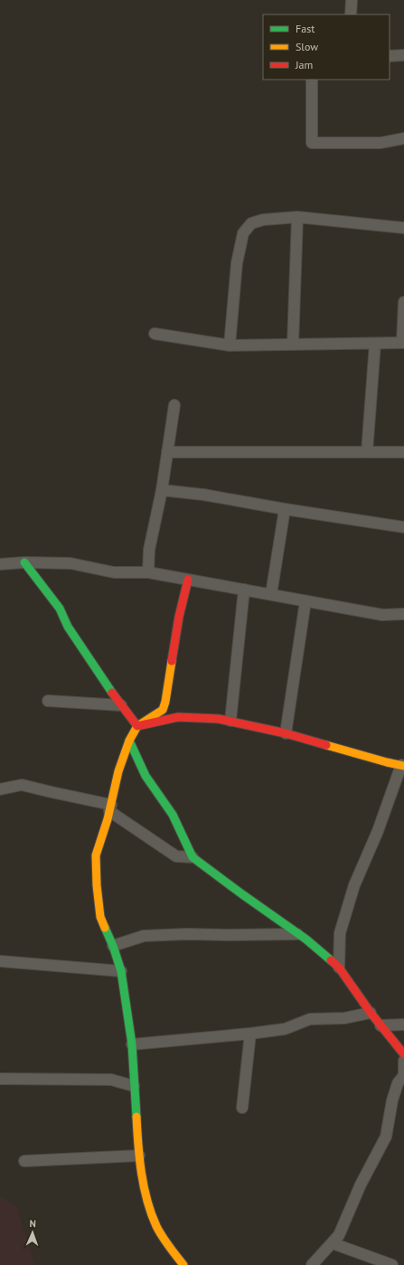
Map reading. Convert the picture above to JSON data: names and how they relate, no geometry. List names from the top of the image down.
{
  "legend": ["Fast", "Slow", "Jam"],
  "north": "top"
}
